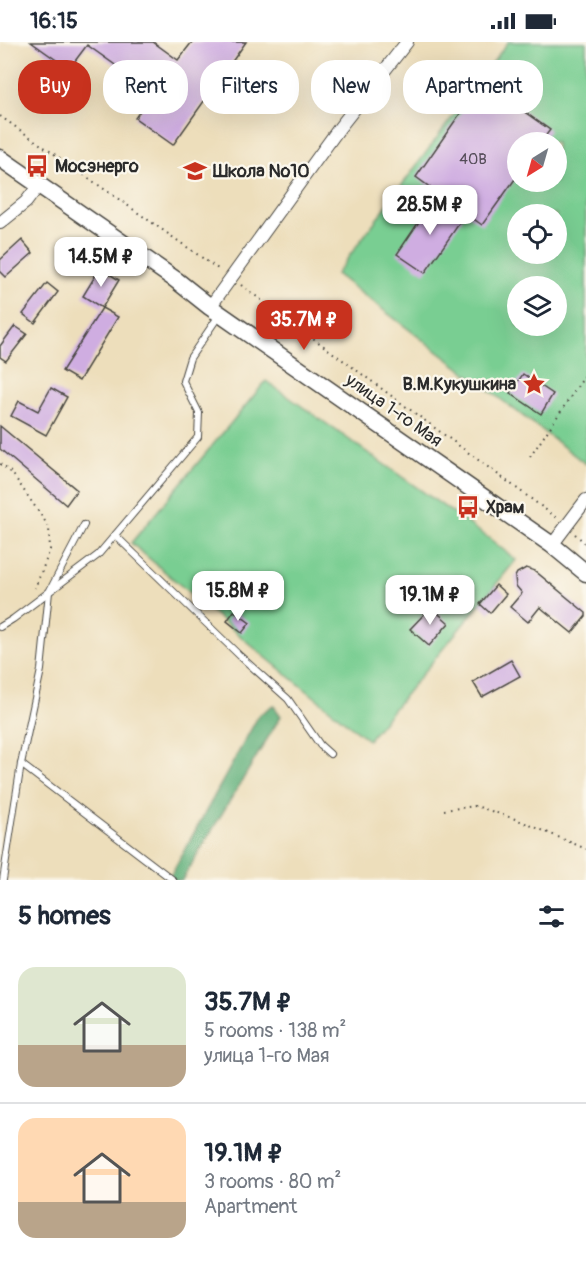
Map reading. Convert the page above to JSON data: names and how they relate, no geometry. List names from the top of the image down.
{
  "streets": {
    "street": ["улица 1-го Мая"]
  },
  "places": {
    "bus stop": ["Мосэнерго", "Храм"],
    "school or university": ["Школа №10"],
    "place": ["В.М.Кукушкина"]
  },
  "house_numbers": ["40В"],
  "north": "bottom left",
  "page": {
    "status": "16:15",
    "chip": [
      "Buy",
      "Rent",
      "Filters",
      "New",
      "Apartment"
    ],
    "price": [
      "28.5M ₽",
      "14.5M ₽",
      "35.7M ₽",
      "15.8M ₽",
      "19.1M ₽"
    ],
    "heading": "5 homes",
    "list": [
      {
        "name": "35.7M ₽",
        "note": "5 rooms · 138 m² · улица 1-го Мая"
      },
      {
        "name": "19.1M ₽",
        "note": "3 rooms · 80 m² · Apartment"
      }
    ]
  }
}
